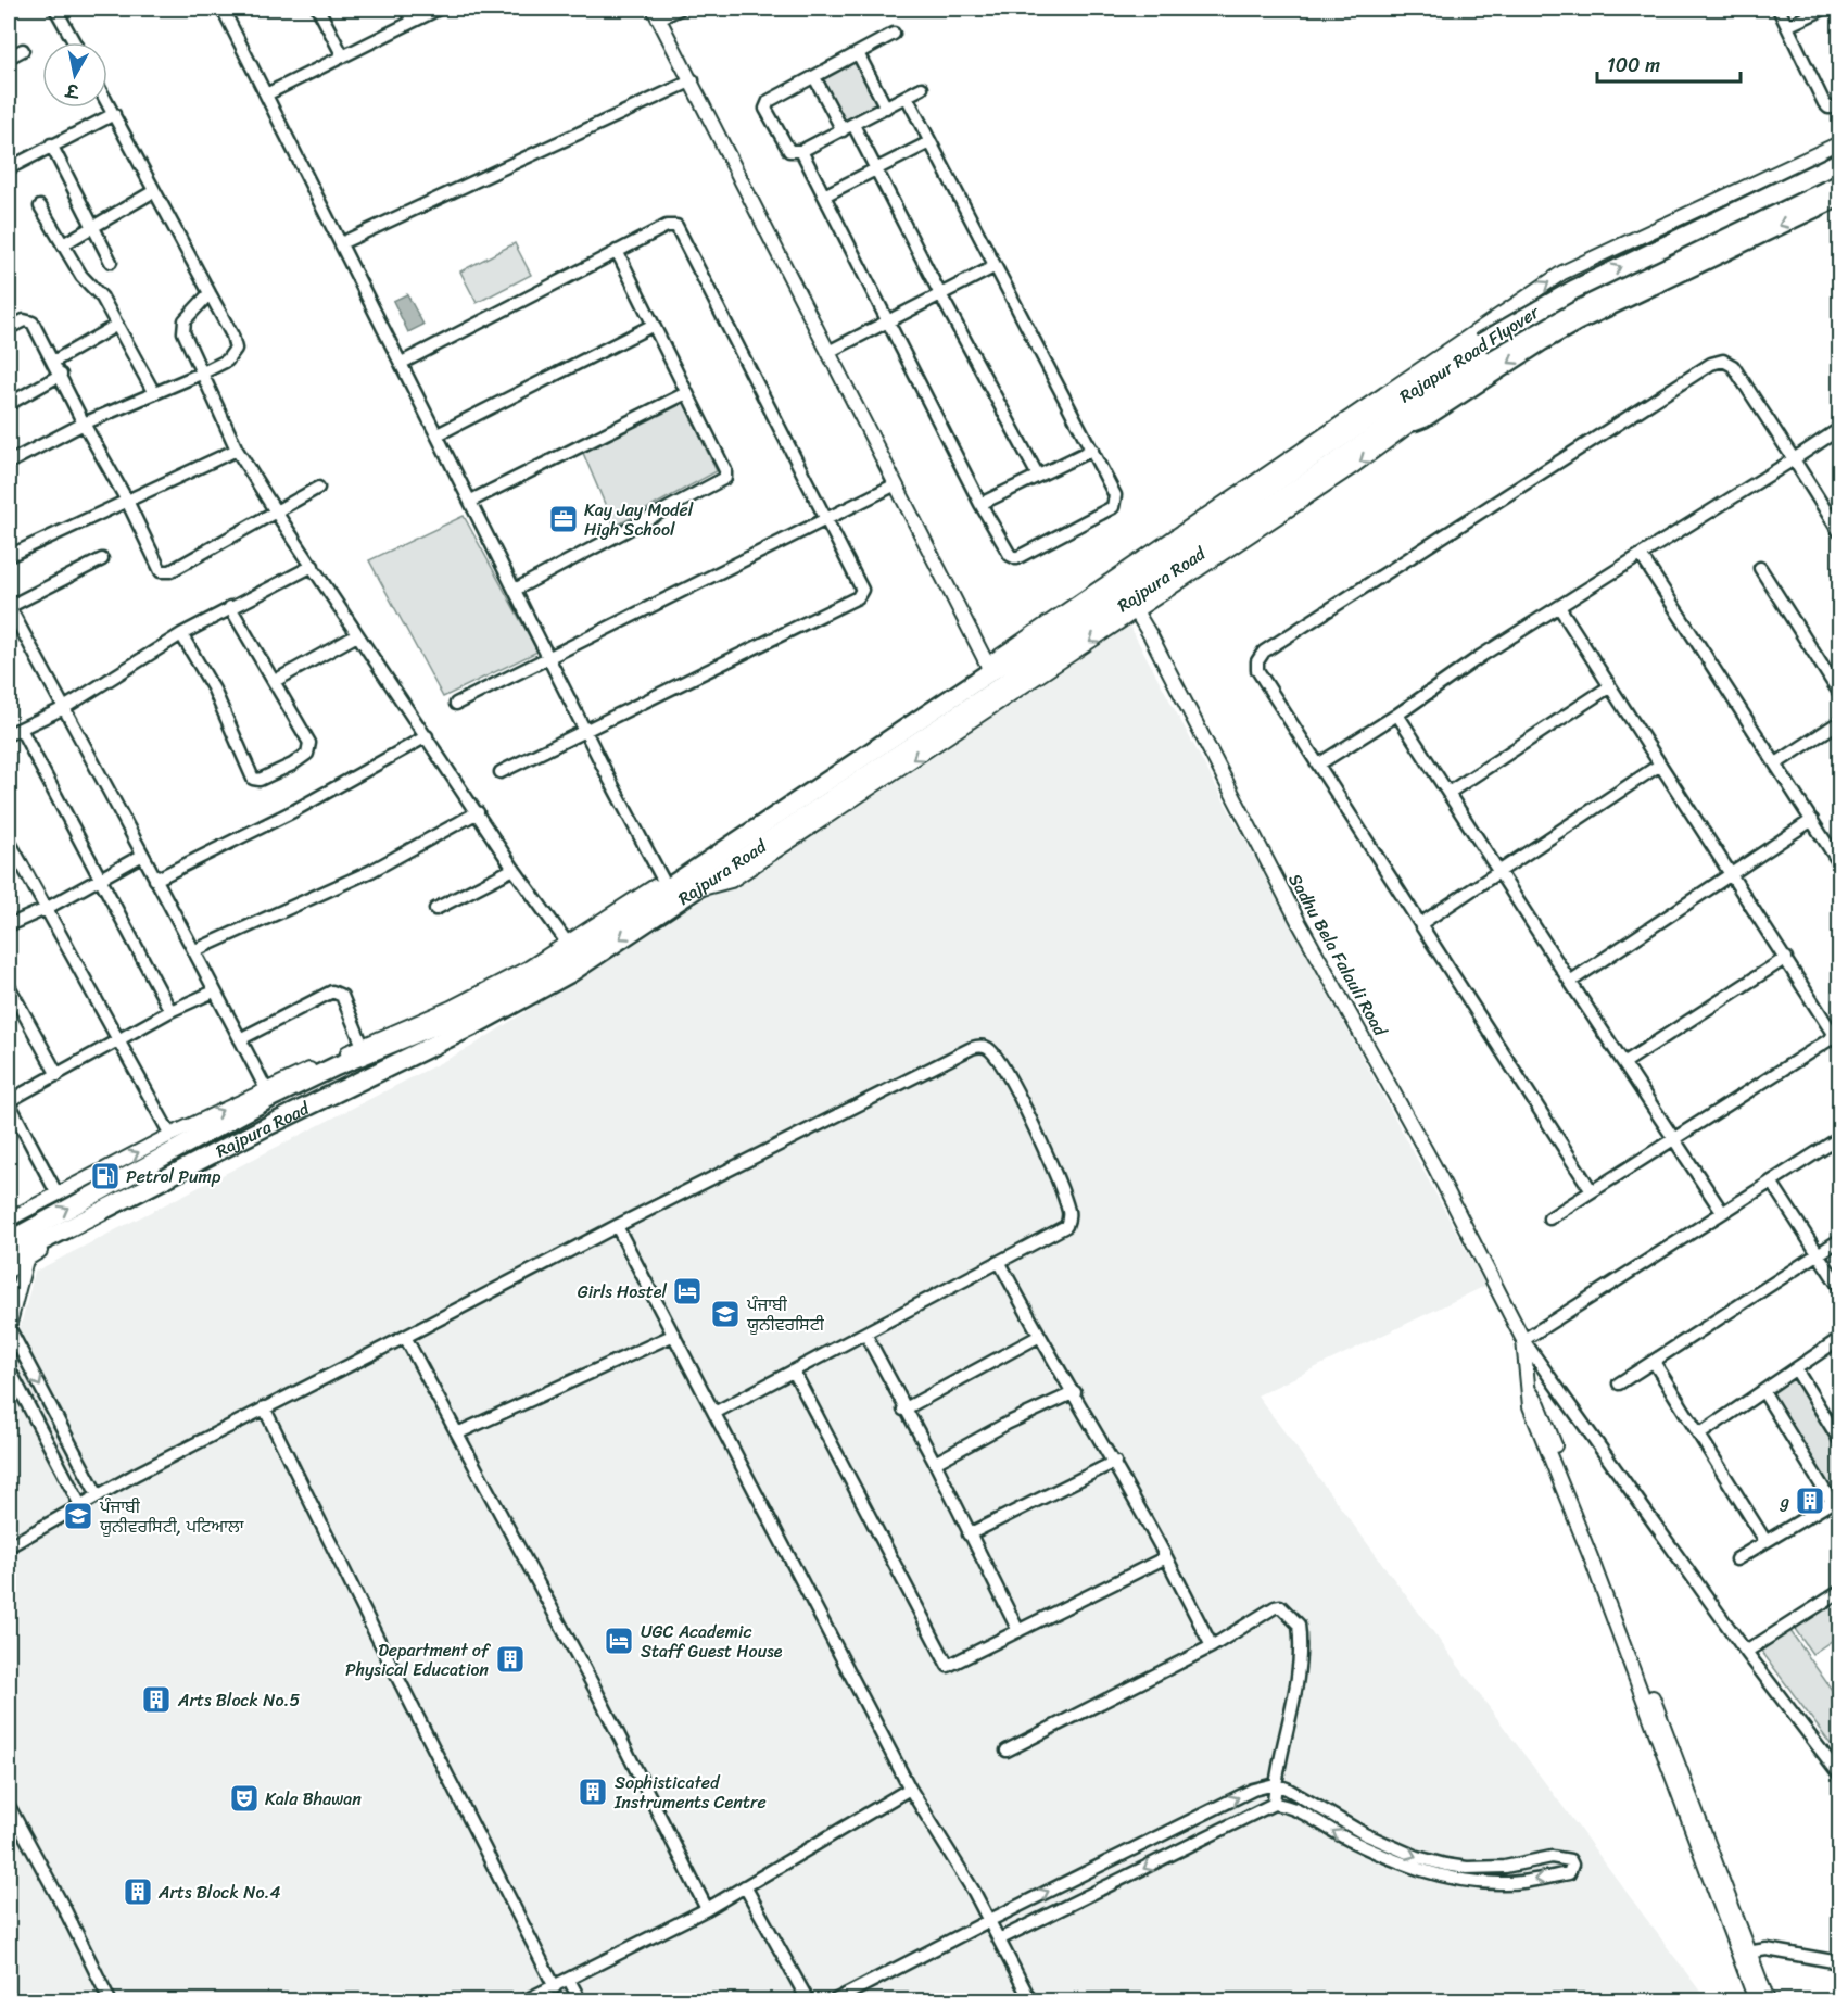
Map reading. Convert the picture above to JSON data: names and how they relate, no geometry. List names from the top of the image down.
{
  "streets": {
    "main road": ["Rajapur Road Flyover", "Rajpura Road"],
    "street": ["Sadhu Bela Falauli Road"]
  },
  "crossings": [
    ["Rajapur Road Flyover", "Rajpura Road"],
    ["Rajapur Road Flyover", "Sadhu Bela Falauli Road"],
    ["Rajpura Road", "Sadhu Bela Falauli Road"]
  ],
  "places": {
    "office": ["Kay Jay Model High School"],
    "fuel station": ["Petrol Pump"],
    "hotel": ["Girls Hostel", "UGC Academic Staff Guest House"],
    "school or university": ["ਪੰਜਾਬੀ ਯੂਨੀਵਰਸਿਟੀ", "ਪੰਜਾਬੀ ਯੂਨੀਵਰਸਿਟੀ, ਪਟਿਆਲਾ"],
    "building": [
      "g",
      "Department of Physical Education",
      "Arts Block No.5",
      "Sophisticated Instruments Centre",
      "Arts Block No.4"
    ],
    "theatre": ["Kala Bhawan"]
  },
  "scale_bar": "100 m",
  "north": "bottom"
}
